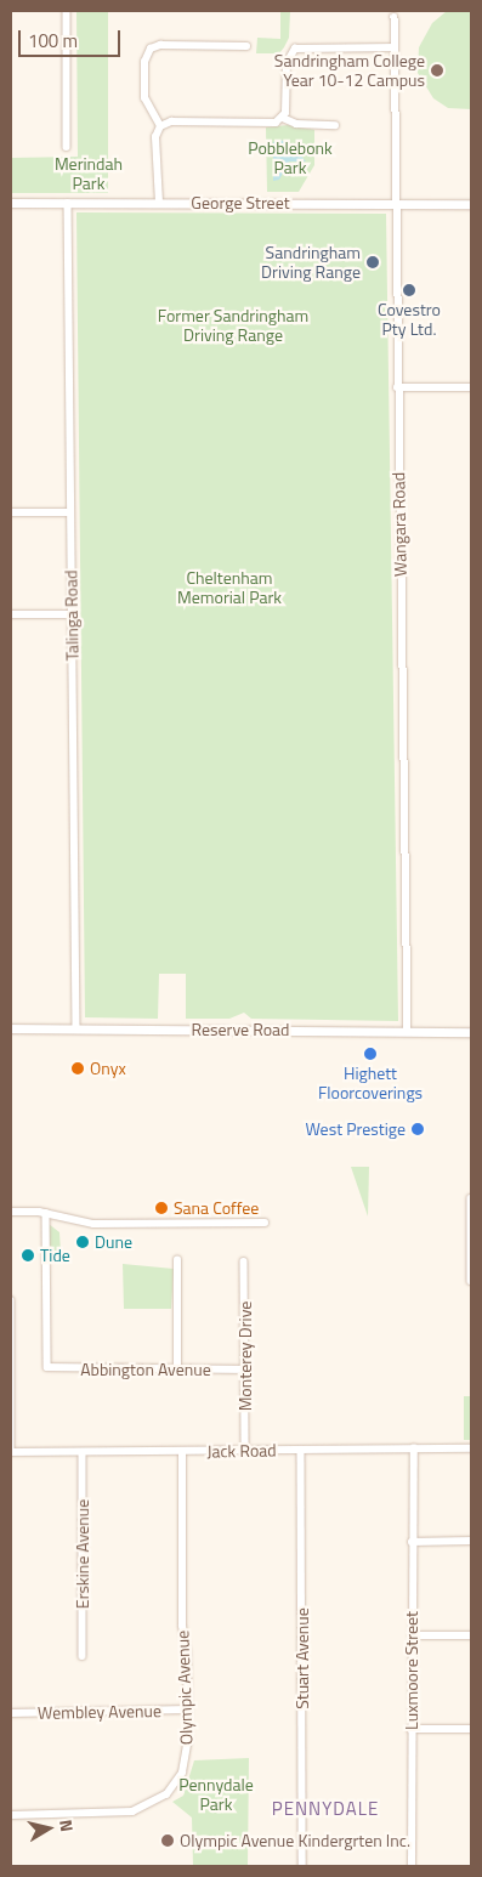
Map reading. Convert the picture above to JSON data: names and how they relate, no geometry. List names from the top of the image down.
{
  "streets": {
    "street": [
      "George Street",
      "Wangara Road",
      "Talinga Road",
      "Reserve Road",
      "Monterey Drive",
      "Abbington Avenue",
      "Jack Road",
      "Erskine Avenue",
      "Stuart Avenue",
      "Luxmoore Street",
      "Olympic Avenue",
      "Wembley Avenue"
    ]
  },
  "crossings": [
    ["George Street", "Wangara Road"],
    ["George Street", "Talinga Road"],
    ["Wangara Road", "Reserve Road"],
    ["Talinga Road", "Reserve Road"],
    ["Monterey Drive", "Abbington Avenue"],
    ["Monterey Drive", "Jack Road"],
    ["Jack Road", "Erskine Avenue"],
    ["Jack Road", "Stuart Avenue"],
    ["Jack Road", "Luxmoore Street"],
    ["Jack Road", "Olympic Avenue"],
    ["Olympic Avenue", "Wembley Avenue"]
  ],
  "districts": ["PENNYDALE"],
  "parks": [
    "Pobblebonk Park",
    "Merindah Park",
    "Former Sandringham Driving Range",
    "Cheltenham Memorial Park",
    "Pennydale Park"
  ],
  "places": [
    "Sandringham College Year 10-12 Campus",
    "Sandringham Driving Range",
    "Covestro Pty Ltd.",
    "Highett Floorcoverings",
    "Onyx",
    "West Prestige",
    "Sana Coffee",
    "Dune",
    "Tide",
    "Olympic Avenue Kindergrten Inc."
  ],
  "scale_bar": "100 m",
  "north": "right"
}
